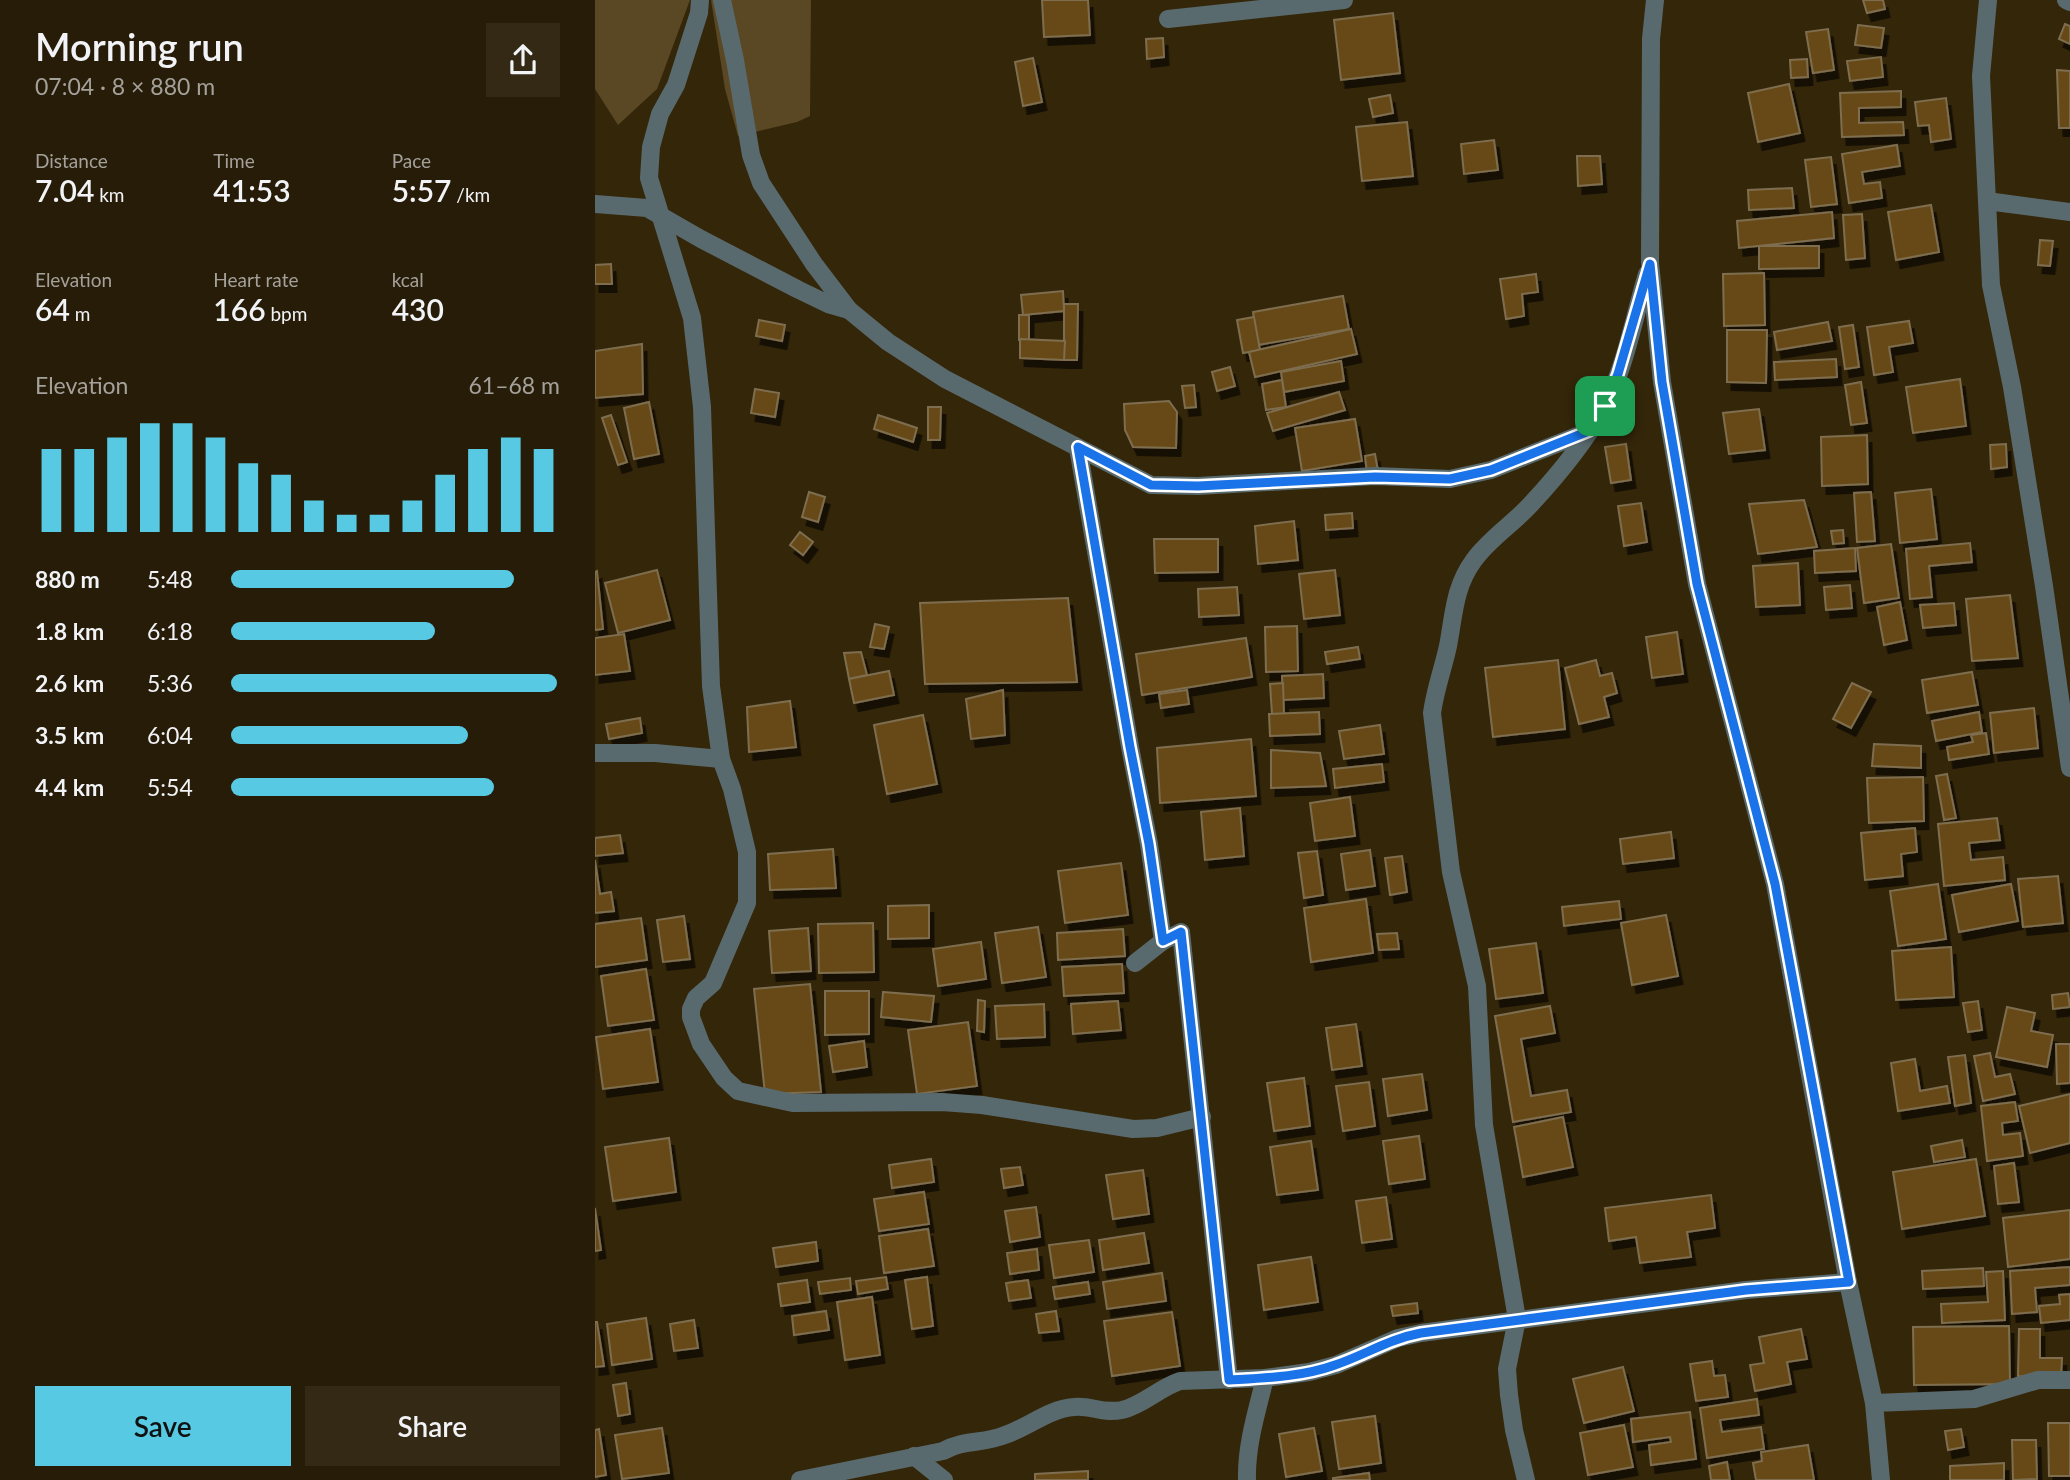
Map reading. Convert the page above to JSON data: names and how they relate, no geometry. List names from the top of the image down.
{
  "page": {
    "heading": ["Morning run", "07:04 · 8 × 880 m"],
    "stats": [
      ["Distance", "7.04 km"],
      ["Time", "41:53"],
      ["Pace", "5:57 /km"],
      ["Elevation", "64 m"],
      ["Heart rate", "166 bpm"],
      ["kcal", "430"]
    ],
    "chart": ["Elevation", "61–68 m"],
    "list": [
      {
        "name": "880 m",
        "note": "5:48"
      },
      {
        "name": "1.8 km",
        "note": "6:18"
      },
      {
        "name": "2.6 km",
        "note": "5:36"
      },
      {
        "name": "3.5 km",
        "note": "6:04"
      },
      {
        "name": "4.4 km",
        "note": "5:54"
      }
    ],
    "buttons": ["Save", "Share"]
  }
}
